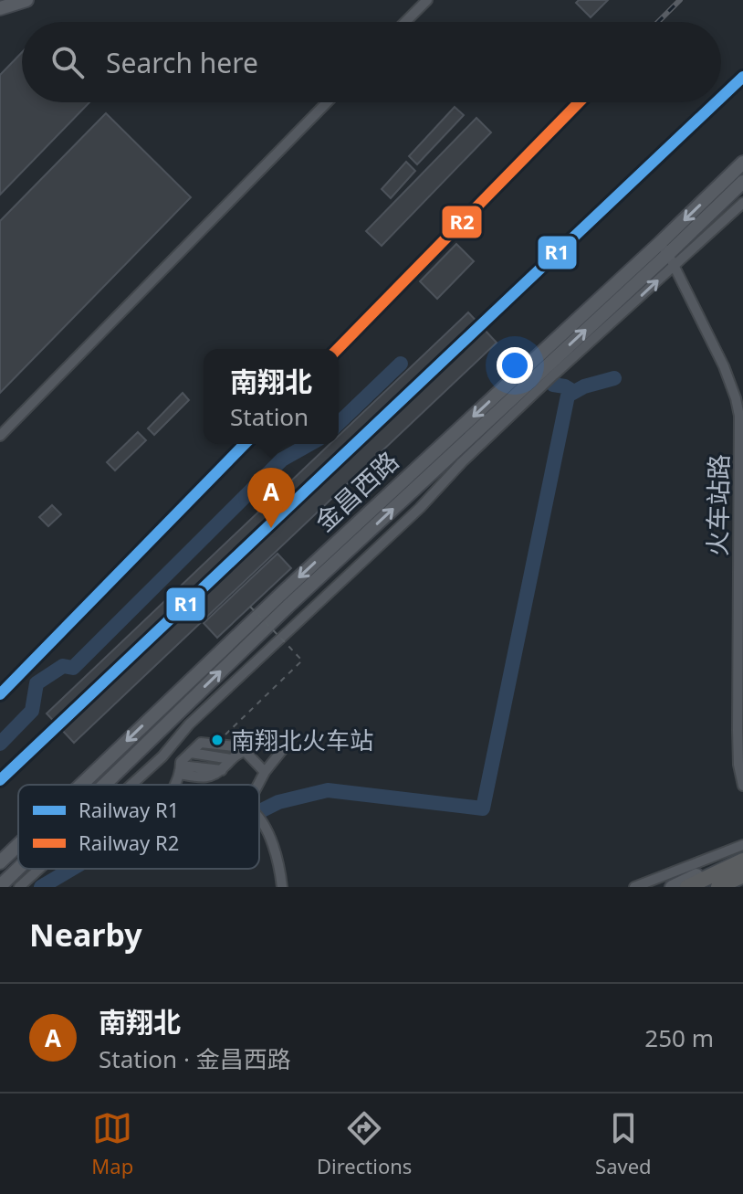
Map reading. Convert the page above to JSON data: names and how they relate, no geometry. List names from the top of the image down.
{
  "streets": {
    "main road": ["金昌西路"],
    "street": ["火车站路"]
  },
  "crossings": [
    ["金昌西路", "火车站路"]
  ],
  "places": ["南翔北火车站"],
  "lines": ["rail line R1", "rail line R2"],
  "legend": ["Railway R1", "Railway R2"],
  "page": {
    "search": "Search here",
    "popup": ["南翔北", "Station"],
    "pins": "A",
    "heading": "Nearby",
    "list": [
      {
        "mark": "A",
        "name": "南翔北",
        "note": "Station · 金昌西路",
        "value": "250 m"
      }
    ],
    "nav": ["Map", "Directions", "Saved"]
  }
}
